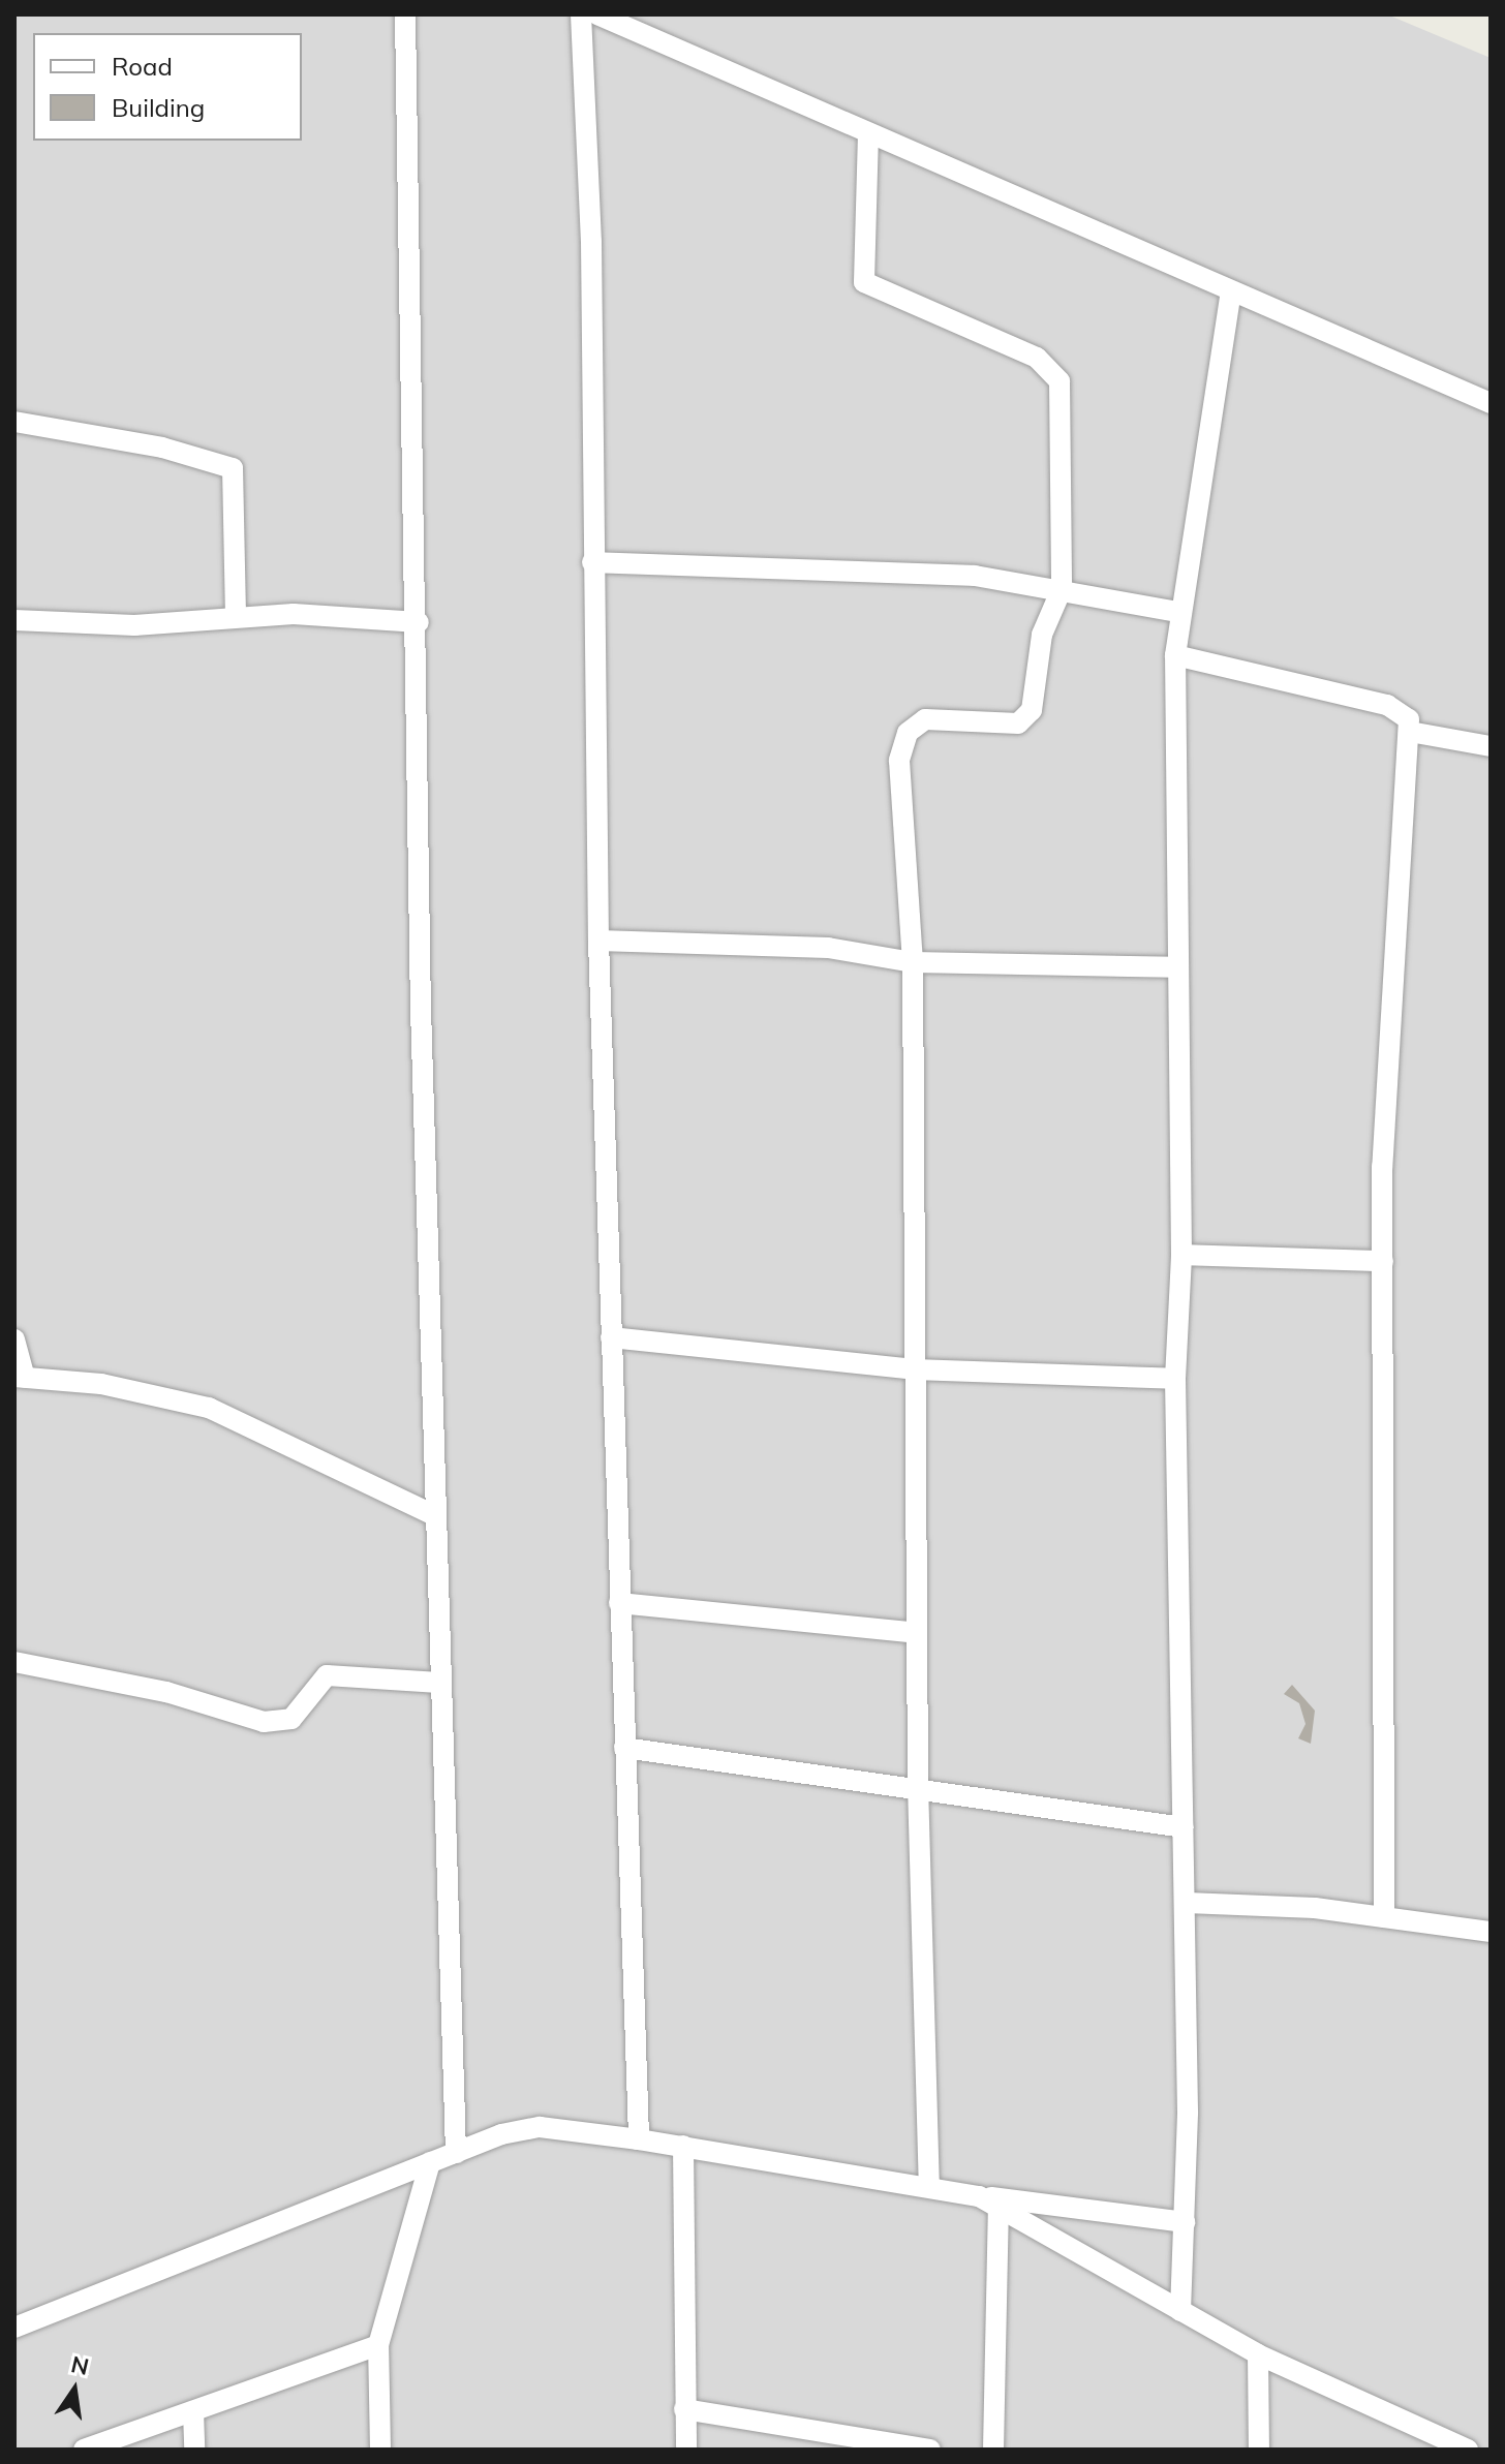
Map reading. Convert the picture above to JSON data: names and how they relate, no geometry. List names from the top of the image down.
{
  "legend": ["Road", "Building"],
  "north": "top"
}
